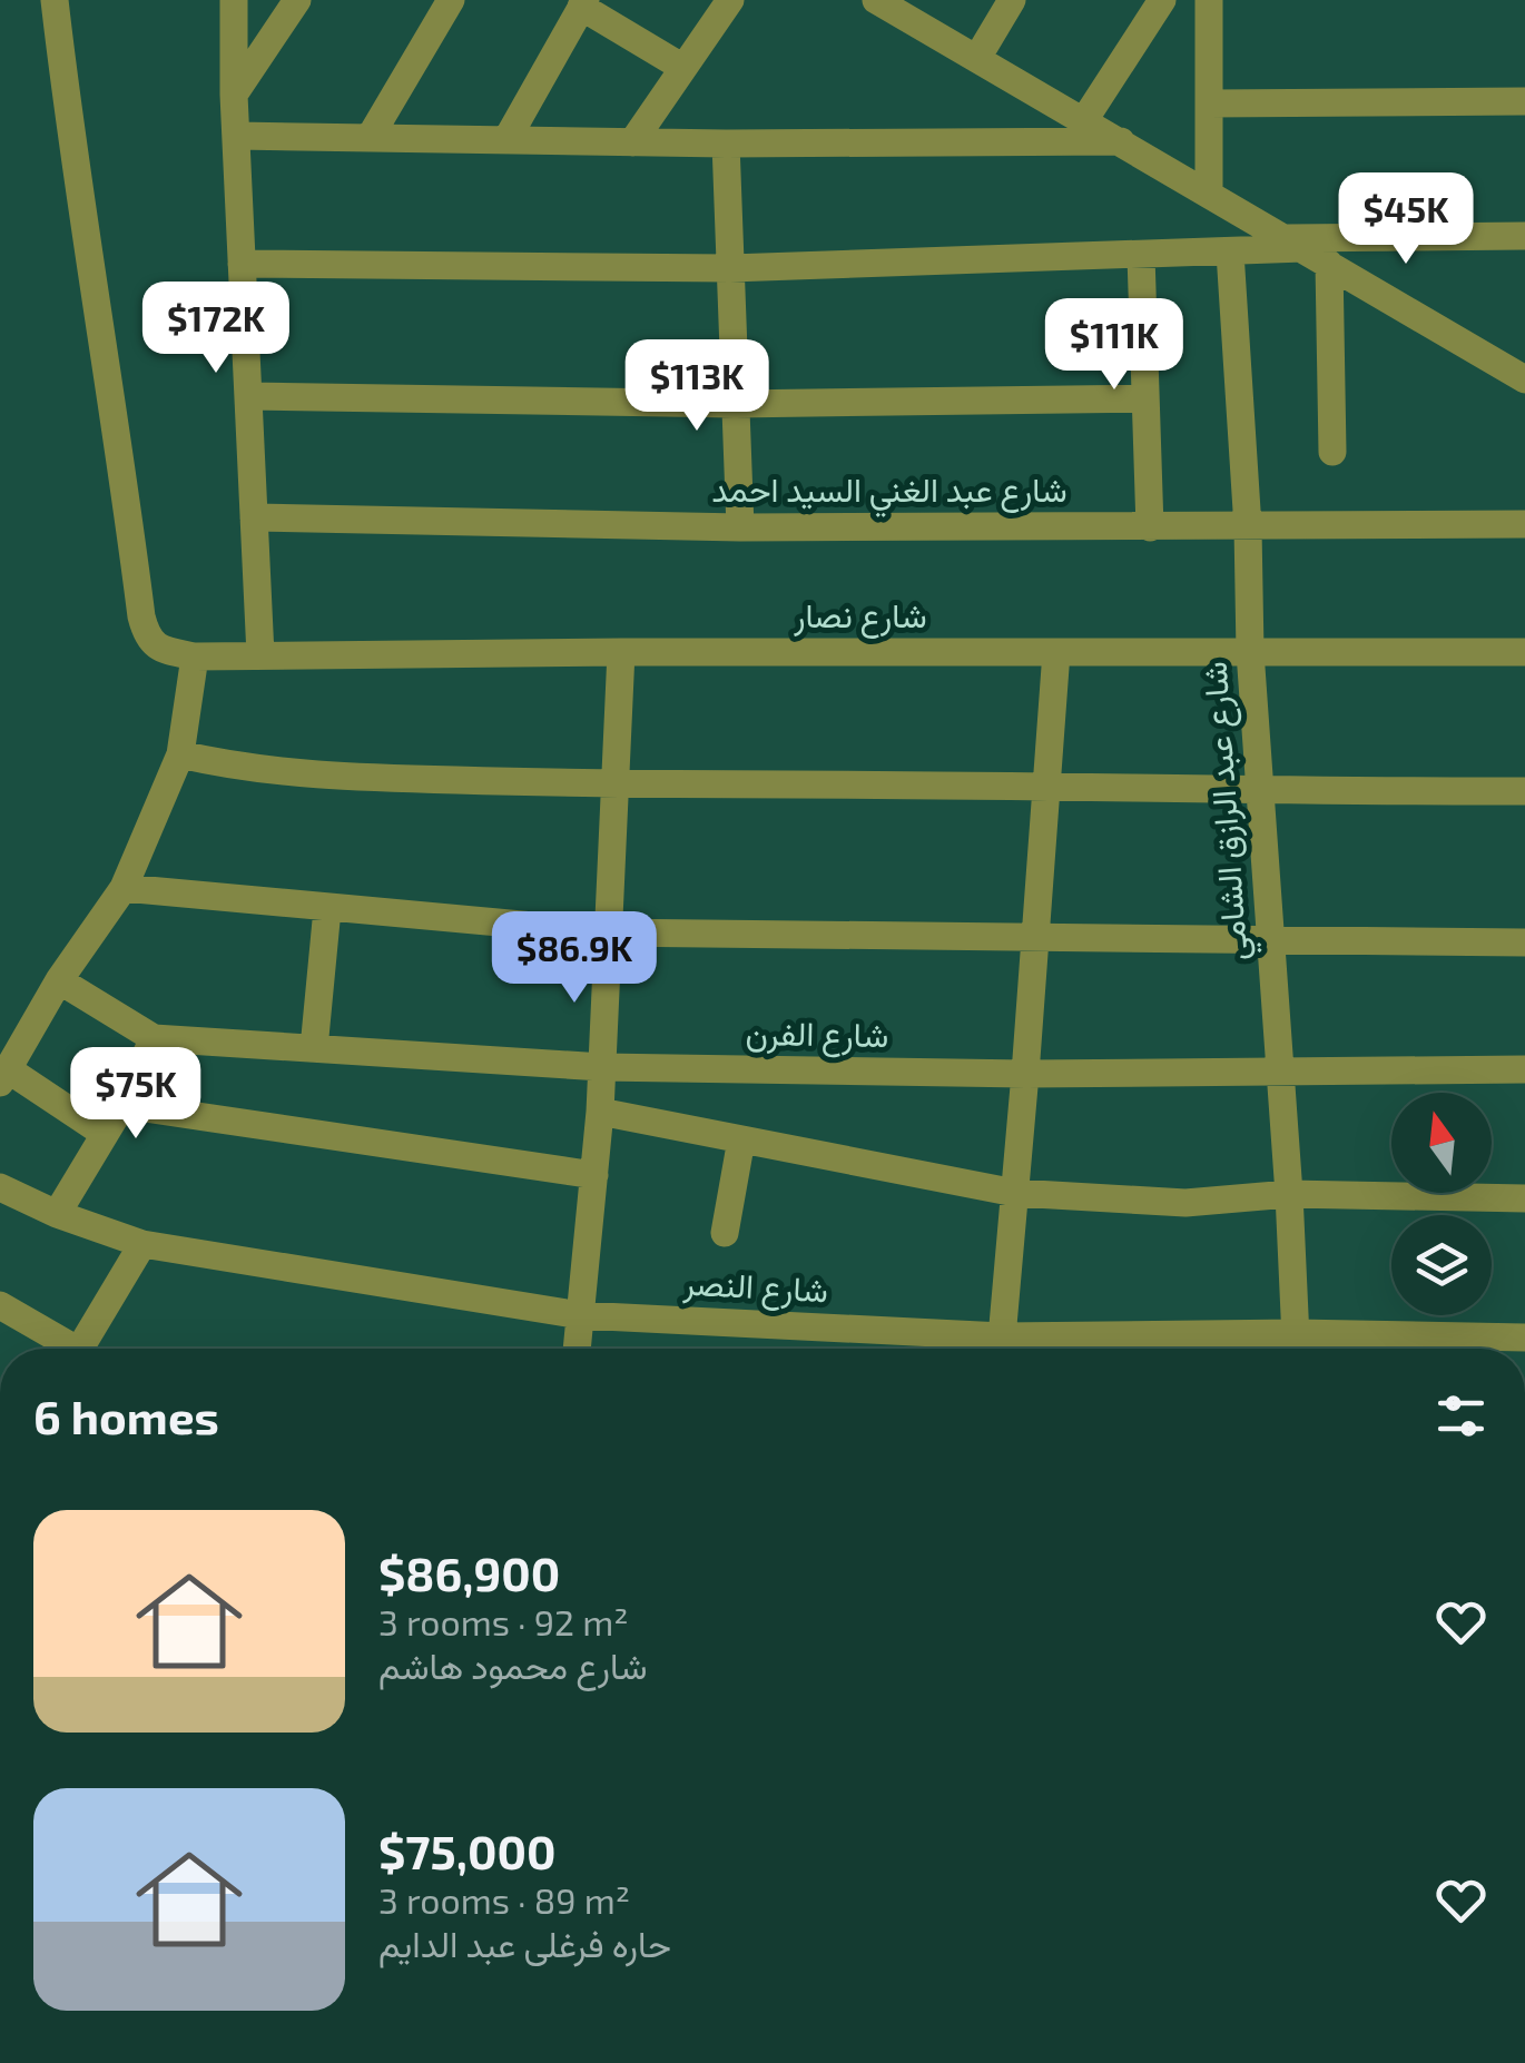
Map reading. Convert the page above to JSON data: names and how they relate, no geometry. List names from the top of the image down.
{
  "streets": {
    "street": [
      "شارع عبد الغني السيد احمد",
      "شارع نصار",
      "شارع عبد الرازق الشامي",
      "شارع الفرن",
      "شارع النصر"
    ]
  },
  "crossings": [
    ["شارع عبد الغني السيد احمد", "شارع عبد الرازق الشامي"],
    ["شارع نصار", "شارع عبد الرازق الشامي"],
    ["شارع عبد الرازق الشامي", "شارع الفرن"],
    ["شارع عبد الرازق الشامي", "شارع النصر"]
  ],
  "north": "top",
  "page": {
    "price": [
      "$45K",
      "$172K",
      "$111K",
      "$113K",
      "$86.9K",
      "$75K"
    ],
    "heading": "6 homes",
    "list": [
      {
        "name": "$86,900",
        "note": "3 rooms · 92 m² · شارع محمود هاشم"
      },
      {
        "name": "$75,000",
        "note": "3 rooms · 89 m² · حاره فرغلى عبد الدايم"
      }
    ]
  }
}
